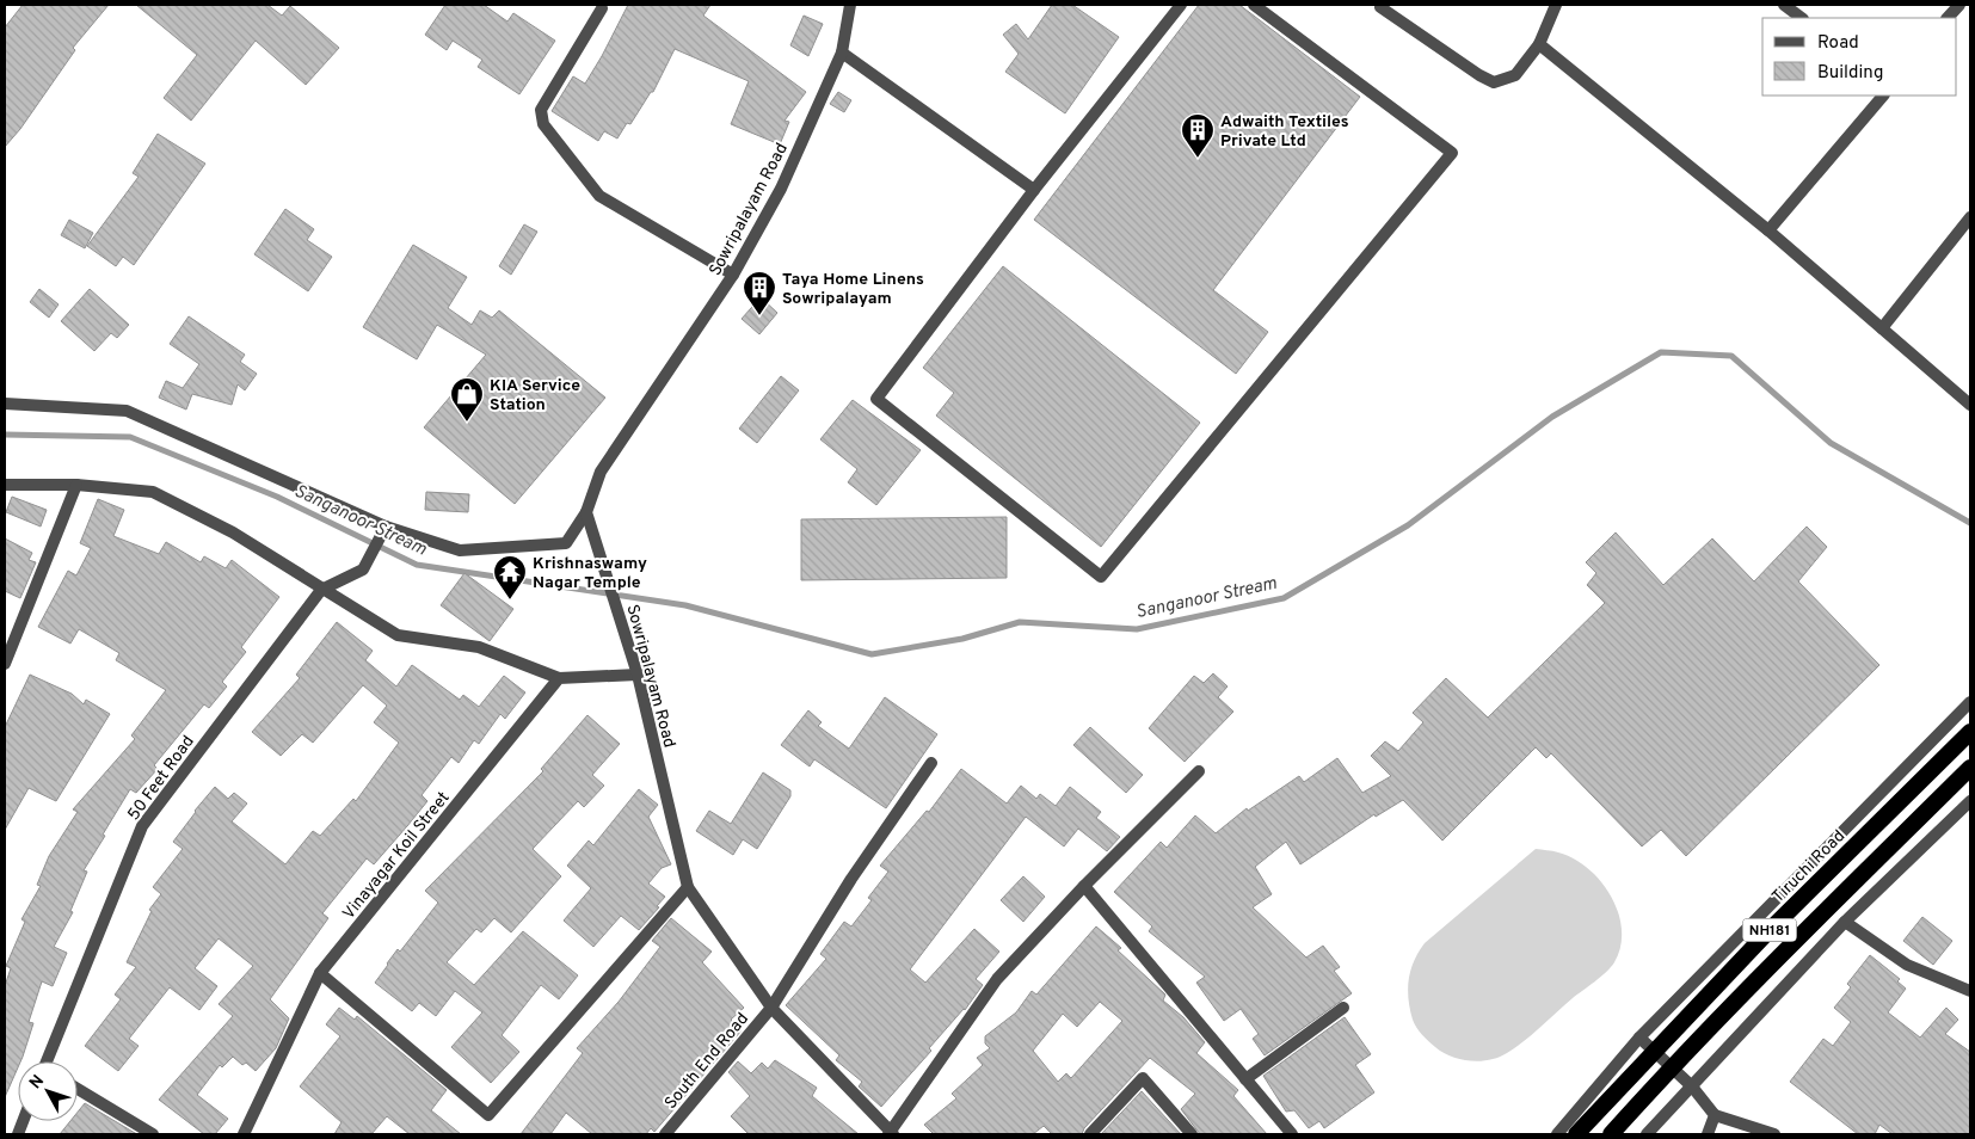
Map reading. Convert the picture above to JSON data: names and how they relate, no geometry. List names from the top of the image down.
{
  "streets": {
    "highway": ["Tiruchi Road", "NH181"],
    "street": [
      "Sowripalayam Road",
      "50 Feet Road",
      "Vinayagar Koil Street",
      "South End Road"
    ]
  },
  "crossings": [
    ["Sowripalayam Road", "South End Road"]
  ],
  "water": ["Sanganoor Stream"],
  "places": {
    "building": ["Adwaith Textiles Private Ltd", "Taya Home Linens Sowripalayam"],
    "shop": ["KIA Service Station"],
    "temple": ["Krishnaswamy Nagar Temple"]
  },
  "legend": ["Road", "Building"],
  "north": "top left"
}
